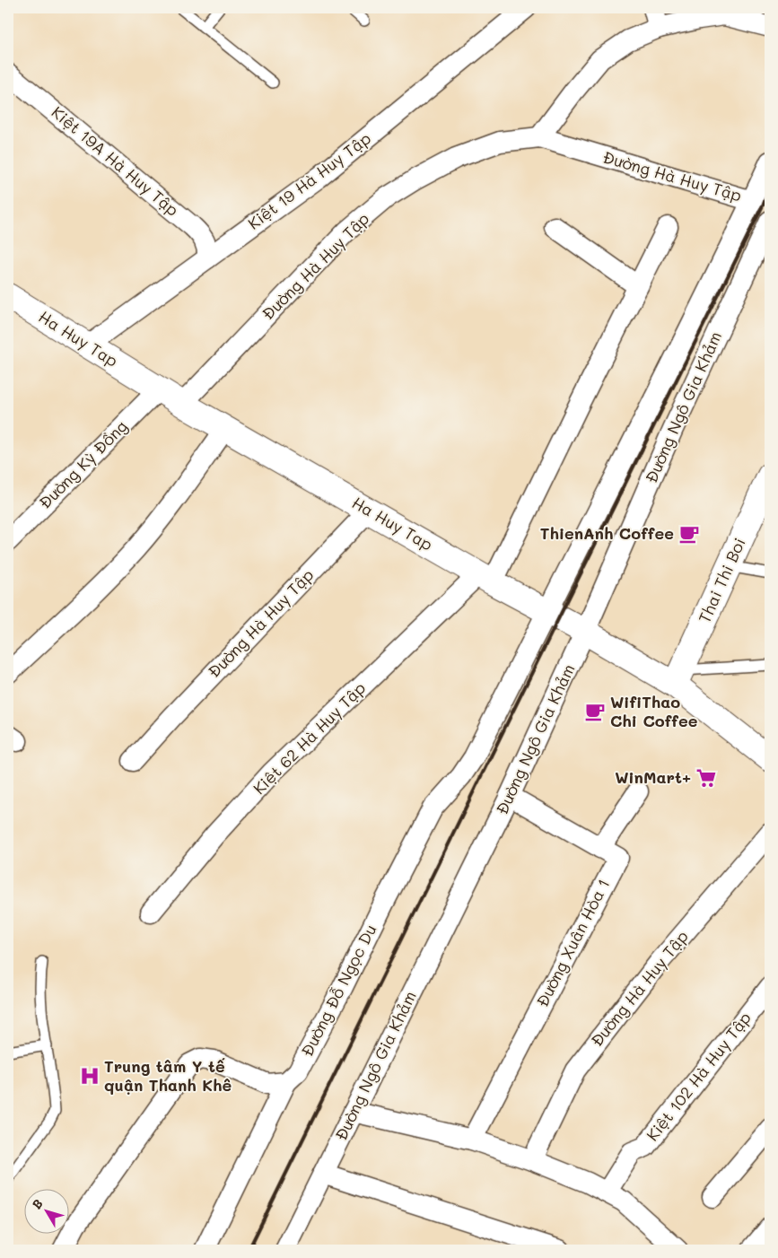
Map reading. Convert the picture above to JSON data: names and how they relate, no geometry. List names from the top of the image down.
{
  "streets": {
    "street": [
      "Kiệt 19A Hà Huy Tập",
      "Đường Hà Huy Tập",
      "Kiệt 19 Hà Huy Tập",
      "Ha Huy Tap",
      "Đường Ngô Gia Khảm",
      "Đường Kỳ Đồng",
      "Thai Thi Boi",
      "Kiệt 62 Hà Huy Tập",
      "Đường Xuân Hòa 1",
      "Đường Đỗ Ngọc Du",
      "Kiệt 102 Hà Huy Tập"
    ]
  },
  "crossings": [
    ["Kiệt 19A Hà Huy Tập", "Kiệt 19 Hà Huy Tập"],
    ["Đường Hà Huy Tập", "Ha Huy Tap"],
    ["Đường Hà Huy Tập", "Đường Đỗ Ngọc Du"],
    ["Kiệt 19 Hà Huy Tập", "Ha Huy Tap"],
    ["Ha Huy Tap", "Đường Ngô Gia Khảm"],
    ["Ha Huy Tap", "Đường Kỳ Đồng"],
    ["Ha Huy Tap", "Thai Thi Boi"],
    ["Ha Huy Tap", "Kiệt 62 Hà Huy Tập"],
    ["Ha Huy Tap", "Đường Đỗ Ngọc Du"],
    ["Đường Ngô Gia Khảm", "Đường Xuân Hòa 1"]
  ],
  "places": {
    "cafe": ["ThienAnh Coffee", "WifiThao Chi Coffee"],
    "supermarket": ["WinMart+"],
    "hospital": ["Trung tâm Y tế quận Thanh Khê"]
  },
  "north": "top left"
}
